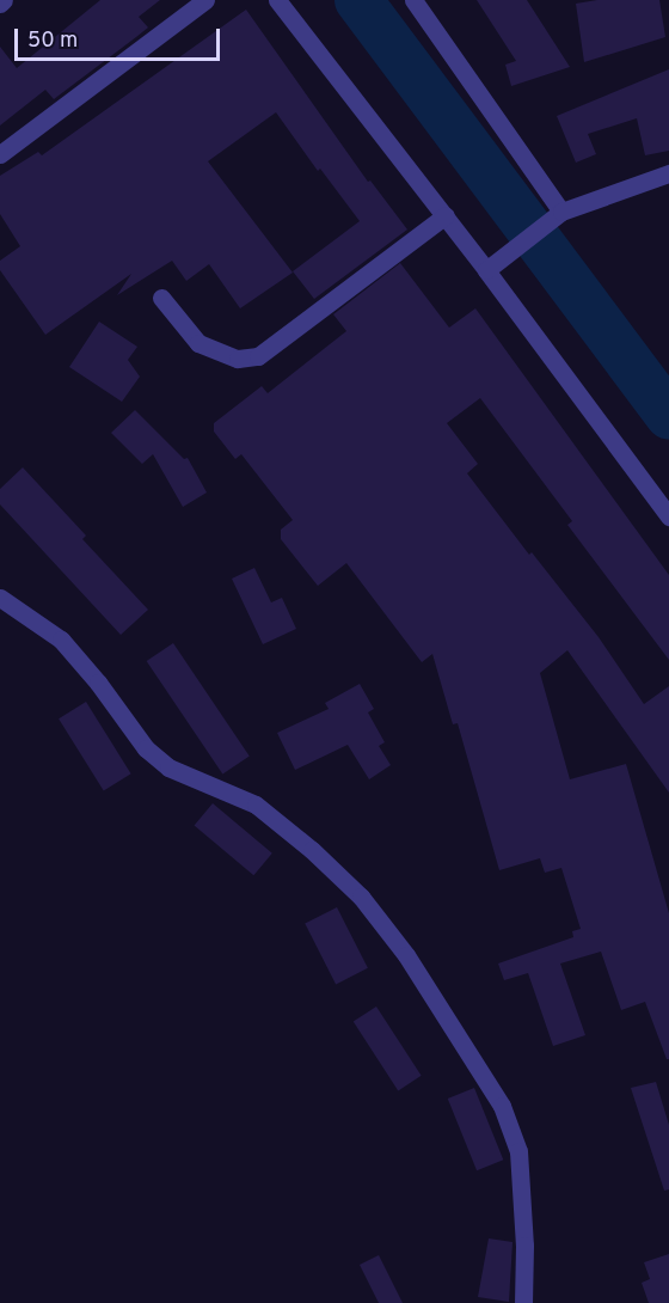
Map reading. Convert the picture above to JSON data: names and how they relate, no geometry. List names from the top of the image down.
{
  "scale_bar": "50 m"
}
